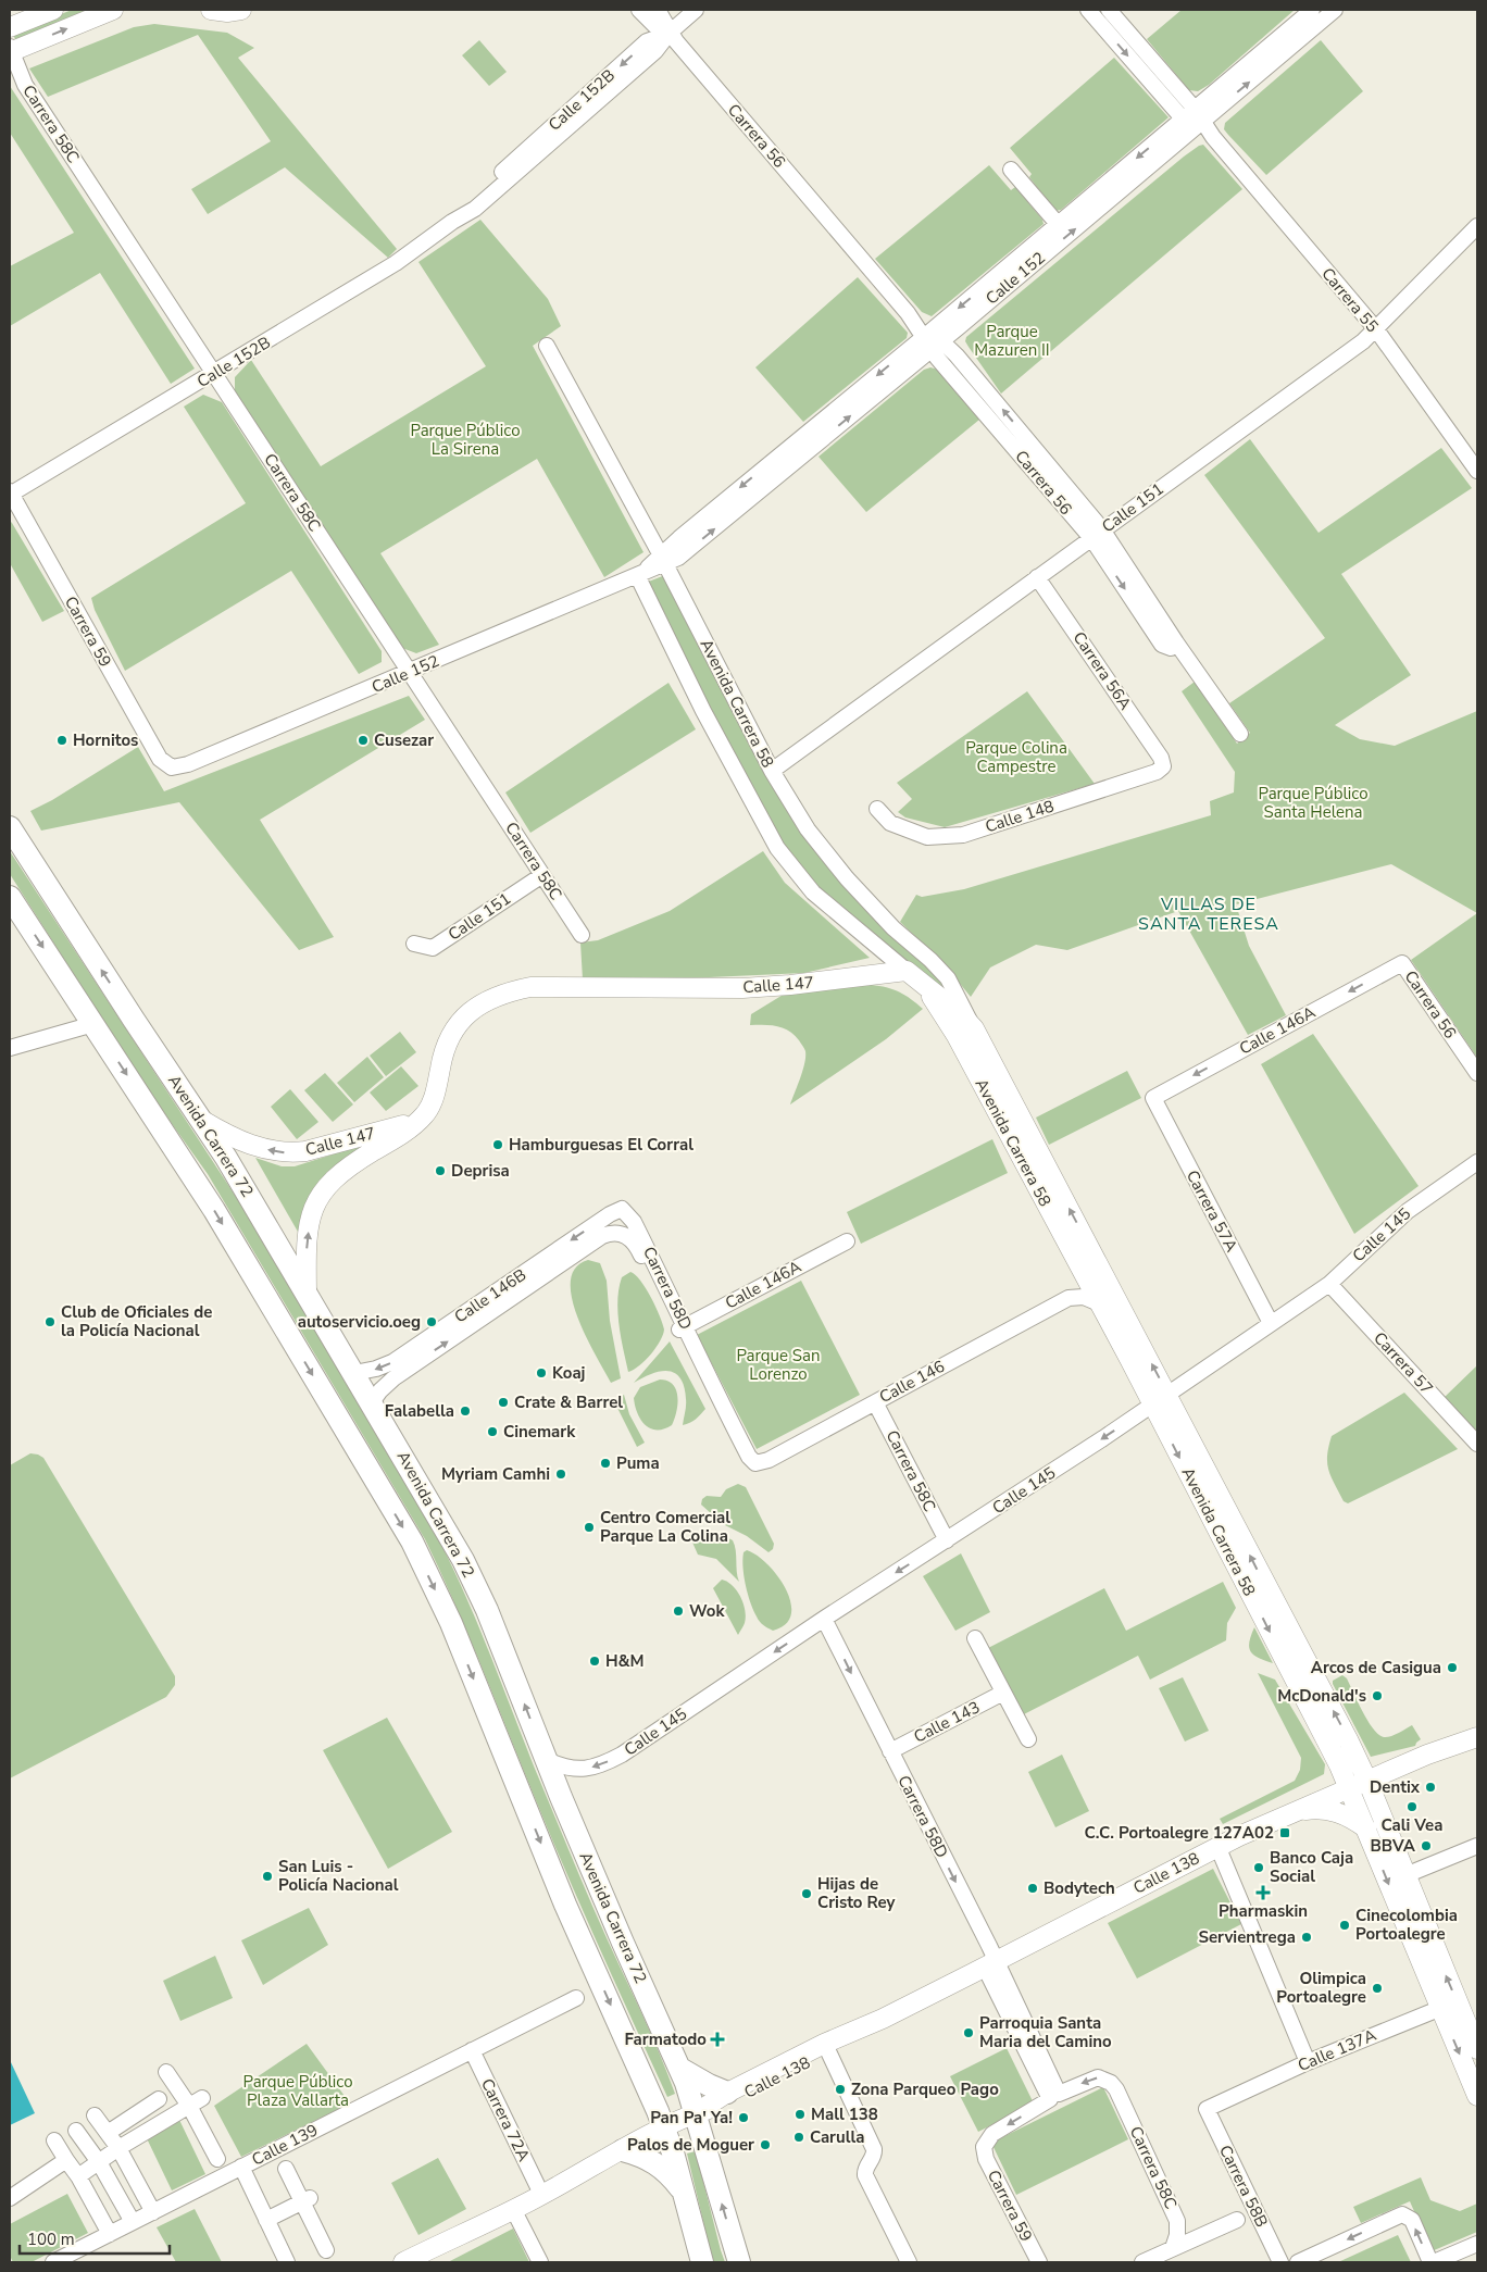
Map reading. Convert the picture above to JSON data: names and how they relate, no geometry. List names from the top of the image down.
{
  "streets": {
    "highway": ["Avenida Carrera 72"],
    "main road": ["Avenida Carrera 58", "Calle 147", "Calle 138"],
    "street": [
      "Calle 152B",
      "Carrera 58C",
      "Carrera 56",
      "Calle 152",
      "Carrera 55",
      "Calle 151",
      "Carrera 59",
      "Carrera 56A",
      "Calle 148",
      "Calle 146A",
      "Carrera 57A",
      "Calle 145",
      "Carrera 58D",
      "Calle 146B",
      "Carrera 57",
      "Calle 146",
      "Calle 143",
      "Calle 137A",
      "Carrera 72A",
      "Calle 139",
      "Carrera 58B"
    ]
  },
  "crossings": [
    ["Calle 152B", "Carrera 58C"],
    ["Calle 152B", "Carrera 56"],
    ["Calle 152B", "Carrera 59"],
    ["Carrera 58C", "Calle 152"],
    ["Carrera 58C", "Calle 151"],
    ["Carrera 58C", "Carrera 59"],
    ["Carrera 58C", "Calle 145"],
    ["Carrera 58C", "Carrera 58D"],
    ["Carrera 58C", "Calle 146"],
    ["Carrera 56", "Calle 152"],
    ["Carrera 56", "Calle 151"],
    ["Carrera 56", "Calle 146A"],
    ["Calle 152", "Carrera 55"],
    ["Calle 152", "Carrera 59"],
    ["Calle 152", "Avenida Carrera 58"],
    ["Carrera 55", "Calle 151"],
    ["Calle 151", "Carrera 56A"],
    ["Calle 151", "Avenida Carrera 58"],
    ["Carrera 59", "Carrera 58D"],
    ["Carrera 56A", "Calle 148"],
    ["Avenida Carrera 58", "Calle 147"],
    ["Avenida Carrera 58", "Calle 145"],
    ["Avenida Carrera 58", "Calle 138"],
    ["Avenida Carrera 58", "Calle 137A"],
    ["Calle 147", "Avenida Carrera 72"],
    ["Calle 146A", "Carrera 57A"],
    ["Calle 146A", "Carrera 58D"],
    ["Avenida Carrera 72", "Calle 145"],
    ["Avenida Carrera 72", "Calle 146B"],
    ["Avenida Carrera 72", "Calle 138"],
    ["Carrera 57A", "Calle 145"],
    ["Calle 145", "Carrera 58D"],
    ["Calle 145", "Carrera 57"],
    ["Carrera 58D", "Calle 146B"],
    ["Carrera 58D", "Calle 146"],
    ["Carrera 58D", "Calle 143"],
    ["Carrera 58D", "Calle 138"],
    ["Calle 138", "Carrera 72A"],
    ["Calle 137A", "Carrera 58B"],
    ["Carrera 72A", "Calle 139"]
  ],
  "one_way": ["Calle 146A", "Calle 145", "Carrera 58D"],
  "districts": ["VILLAS DE SANTA TERESA"],
  "parks": [
    "Parque Mazuren II",
    "Parque Público La Sirena",
    "Parque Colina Campestre",
    "Parque Público Santa Helena",
    "Parque San Lorenzo",
    "Parque Público Plaza Vallarta"
  ],
  "places": {
    "other": [
      "Hornitos",
      "Cusezar",
      "Hamburguesas El Corral",
      "Deprisa",
      "Club de Oficiales de la Policía Nacional",
      "autoservicio.oeg",
      "Koaj",
      "Crate & Barrel",
      "Falabella",
      "Cinemark",
      "Puma",
      "Myriam Camhi",
      "Centro Comercial Parque La Colina",
      "Wok",
      "H&M",
      "Arcos de Casigua",
      "McDonald's",
      "Dentix",
      "Cali Vea",
      "BBVA",
      "Banco Caja Social",
      "San Luis - Policía Nacional",
      "Bodytech",
      "Hijas de Cristo Rey",
      "Cinecolombia Portoalegre",
      "Servientrega",
      "Olimpica Portoalegre",
      "Parroquia Santa Maria del Camino",
      "Zona Parqueo Pago",
      "Mall 138",
      "Pan Pa' Ya!",
      "Carulla",
      "Palos de Moguer"
    ],
    "transit": ["C.C. Portoalegre 127A02"],
    "health": ["Pharmaskin", "Farmatodo"]
  },
  "scale_bar": "100 m"
}
